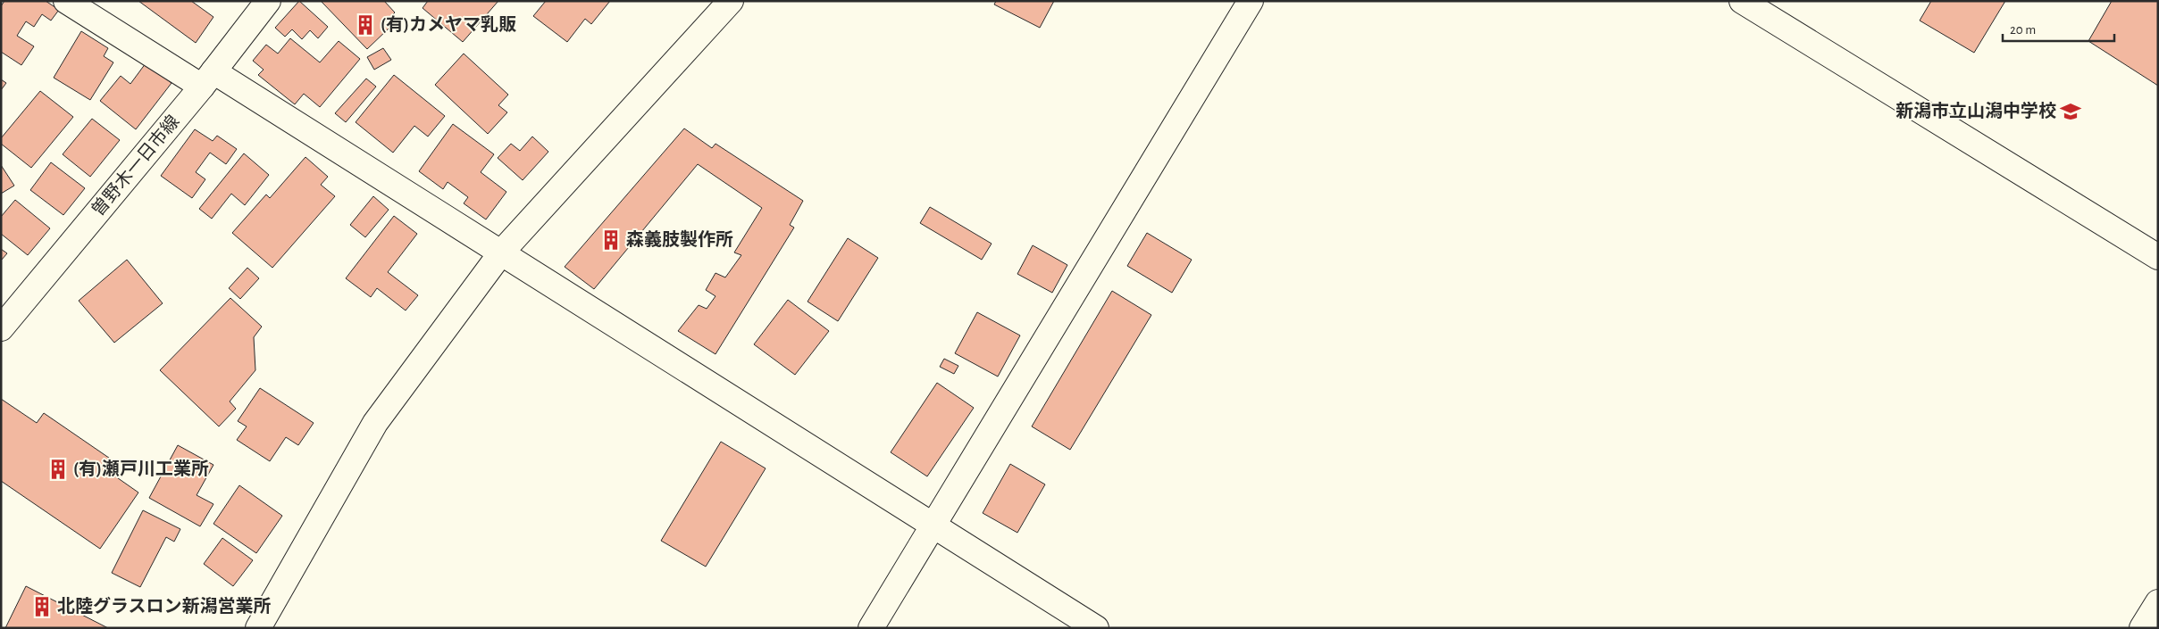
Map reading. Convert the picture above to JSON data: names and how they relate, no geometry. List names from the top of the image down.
{
  "streets": {
    "street": ["曽野木一日市線"]
  },
  "places": {
    "building": [
      "(有)カメヤマ乳販",
      "森義肢製作所",
      "(有)瀬戸川工業所",
      "北陸グラスロン新潟営業所"
    ],
    "school or university": ["新潟市立山潟中学校"]
  },
  "scale_bar": "20 m"
}
